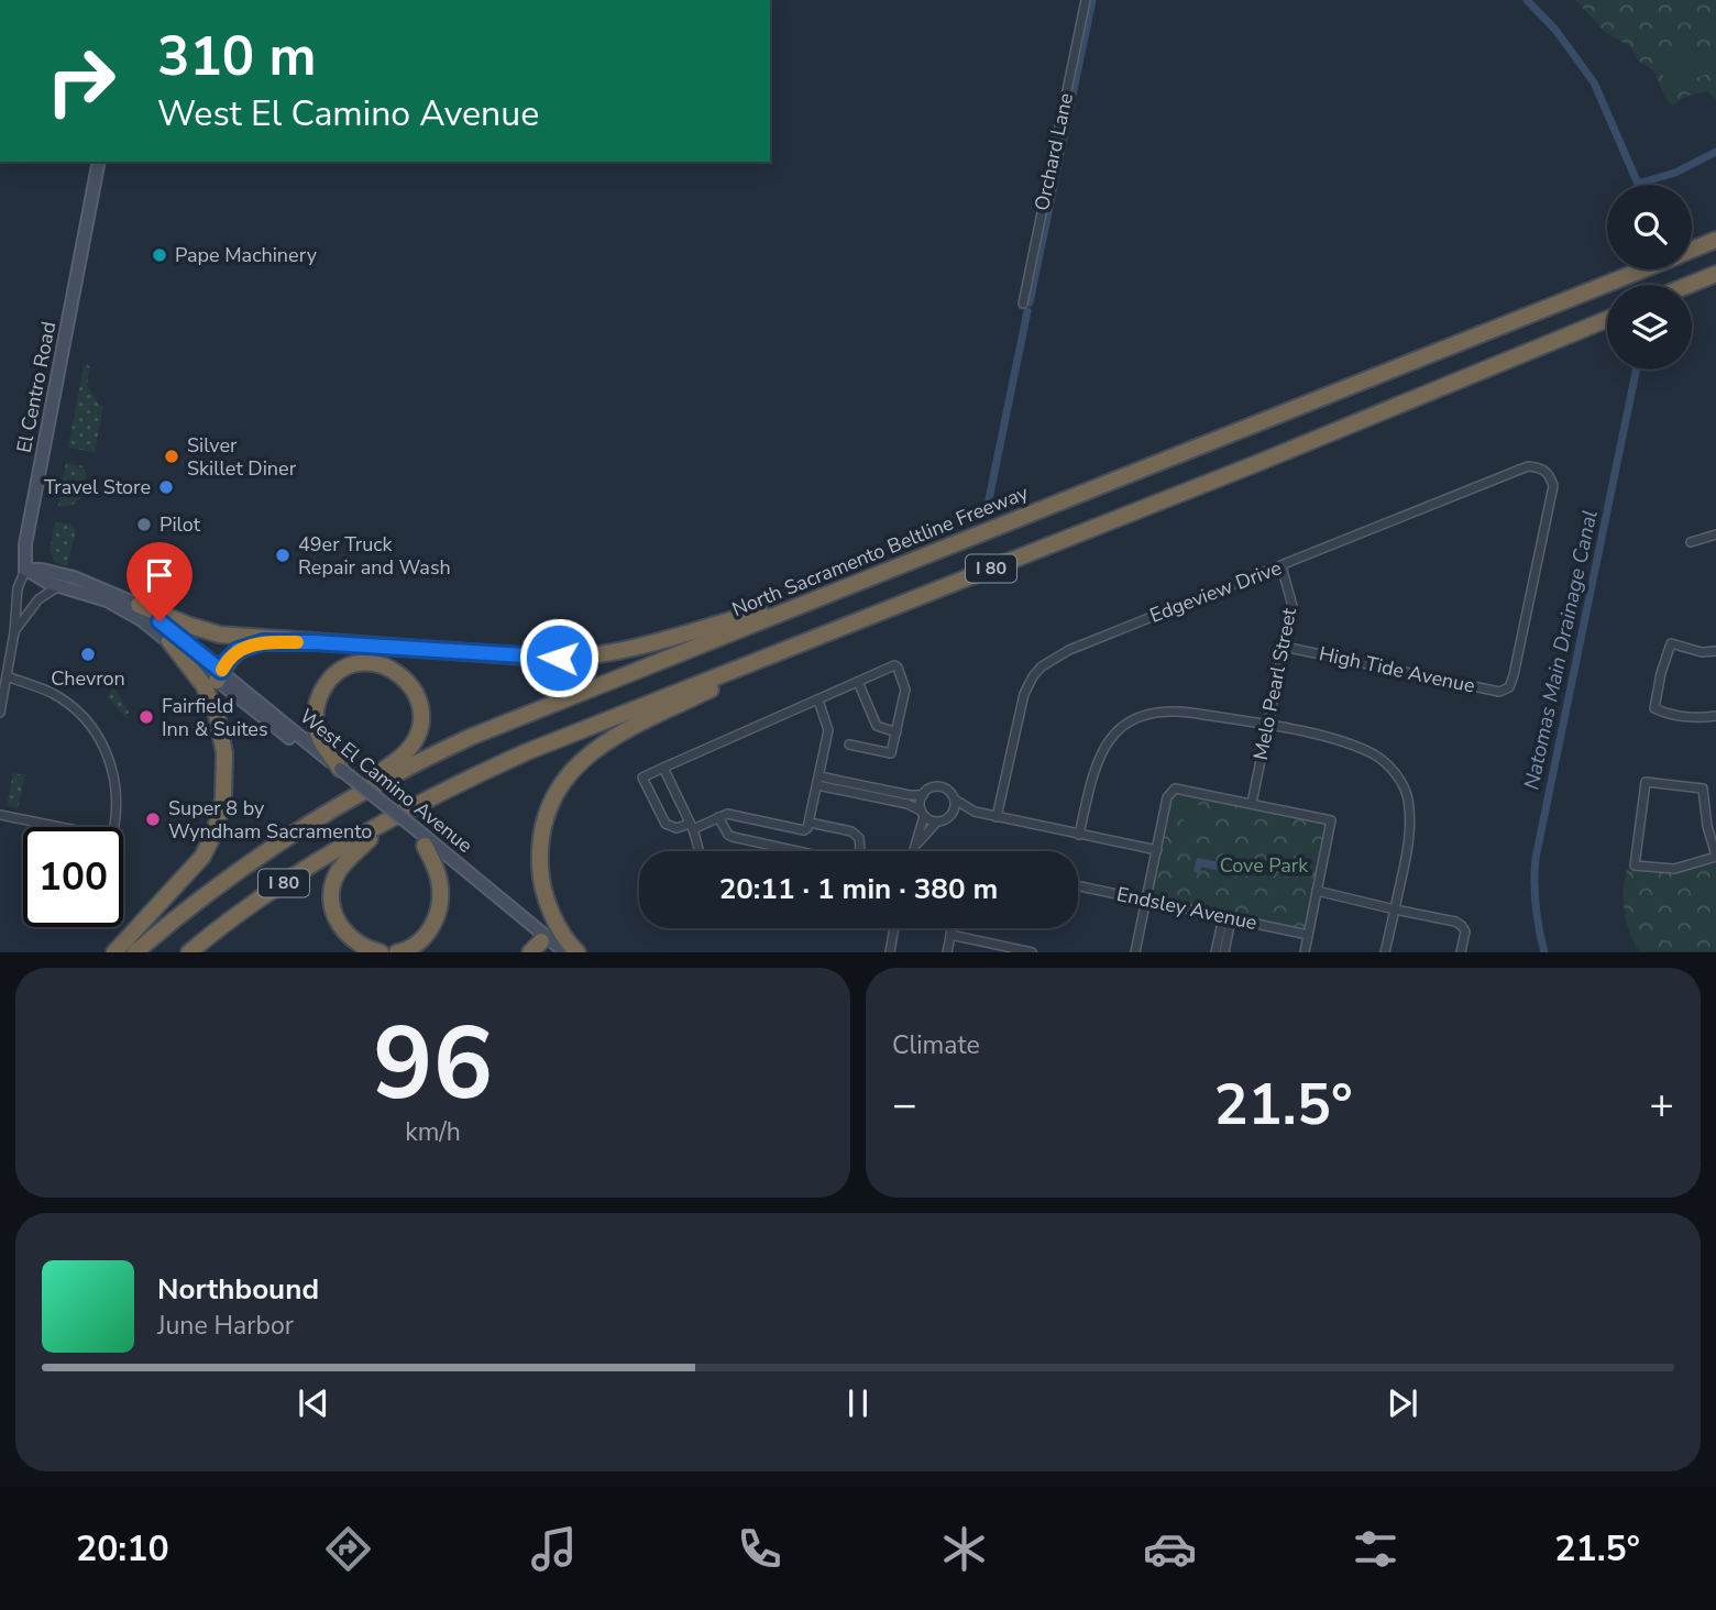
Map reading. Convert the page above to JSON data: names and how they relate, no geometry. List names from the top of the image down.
{
  "streets": {
    "highway": ["North Sacramento Beltline Freeway", "I 80"],
    "main road": ["El Centro Road", "West El Camino Avenue"],
    "street": [
      "Orchard Lane",
      "Edgeview Drive",
      "High Tide Avenue",
      "Melo Pearl Street",
      "Endsley Avenue"
    ]
  },
  "crossings": [
    ["El Centro Road", "West El Camino Avenue"],
    ["Edgeview Drive", "High Tide Avenue"],
    ["Edgeview Drive", "Melo Pearl Street"],
    ["High Tide Avenue", "Melo Pearl Street"]
  ],
  "water": ["Natomas Main Drainage Canal"],
  "parks": ["Cove Park"],
  "places": [
    "Pape Machinery",
    "Silver Skillet Diner",
    "Travel Store",
    "Pilot",
    "49er Truck Repair and Wash",
    "Chevron",
    "Fairfield Inn & Suites",
    "Super 8 by Wyndham Sacramento"
  ],
  "page": {
    "turn": ["310 m", "West El Camino Avenue"],
    "limit": "100",
    "trip": "20:11 · 1 min · 380 m",
    "tile": [
      ["96", "km/h"],
      "Climate"
    ],
    "heat": ["−", "21.5°", "+"],
    "song": ["Northbound", "June Harbor"],
    "tabs": ["20:10", "21.5°"]
  }
}
